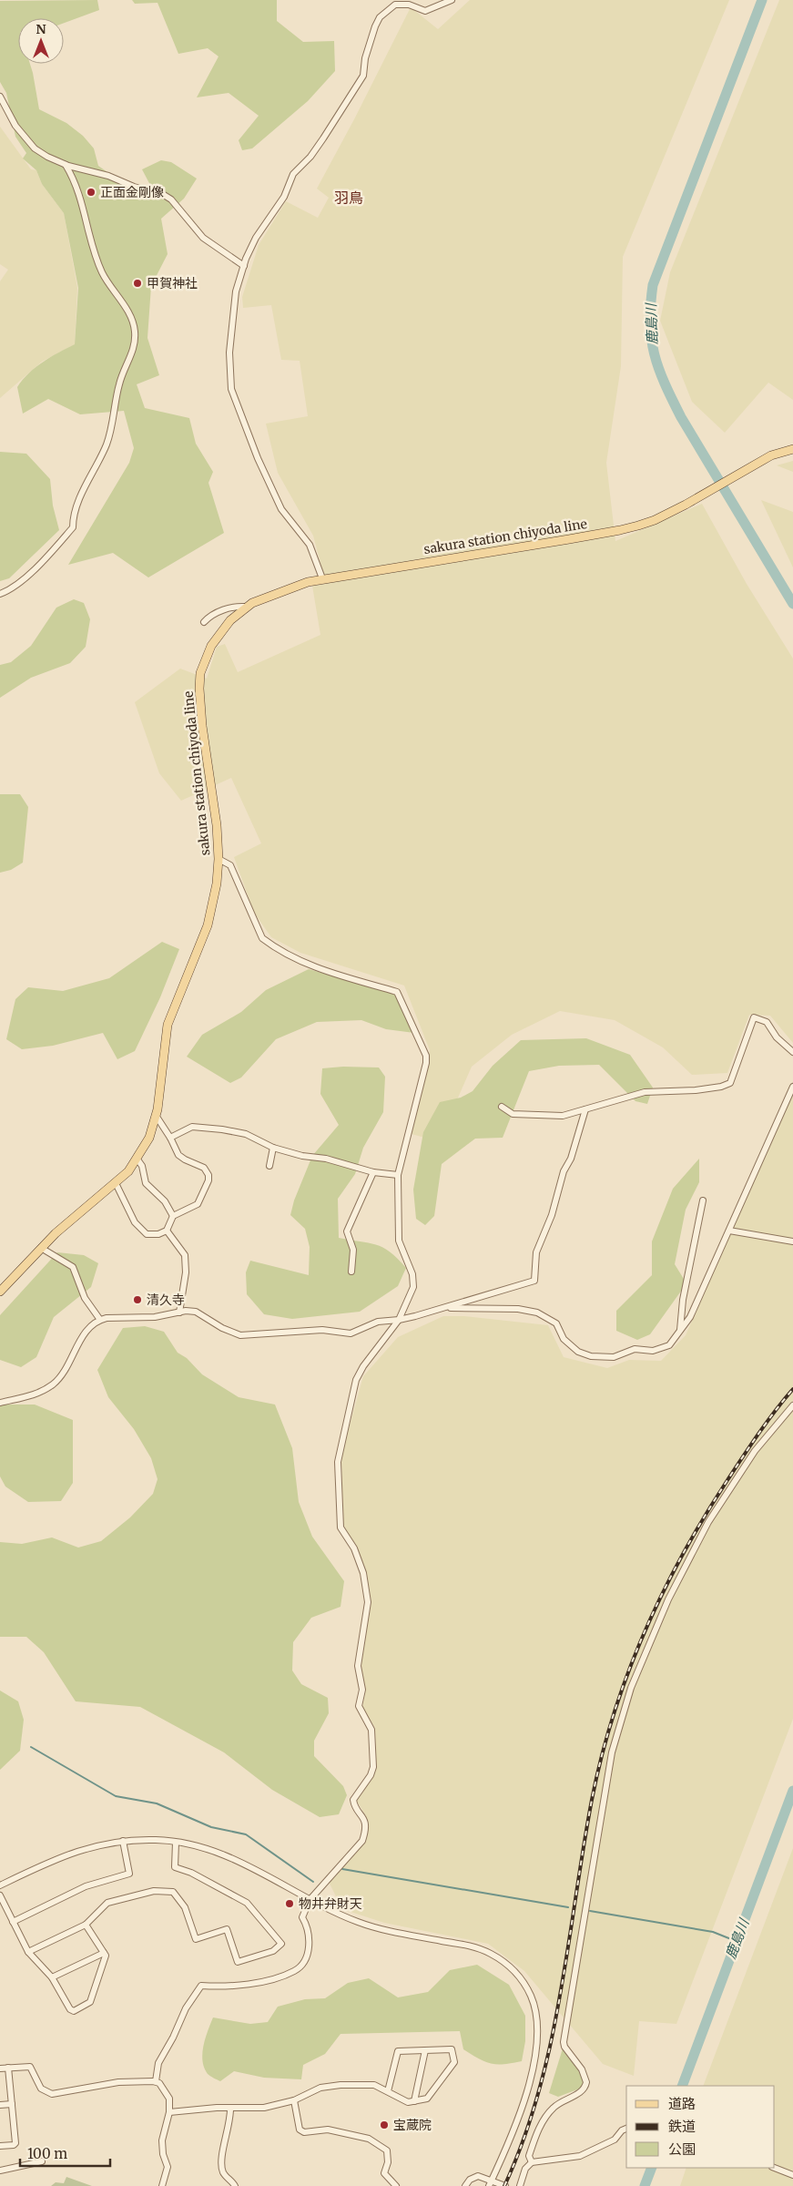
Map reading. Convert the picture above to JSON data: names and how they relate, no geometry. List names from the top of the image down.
{
  "streets": {
    "main road": ["sakura station chiyoda line"]
  },
  "districts": ["羽鳥"],
  "water": ["鹿島川"],
  "places": [
    "正面金剛像",
    "甲賀神社",
    "清久寺",
    "物井弁財天",
    "宝蔵院"
  ],
  "legend": ["道路", "鉄道", "公園"],
  "scale_bar": "100 m",
  "north": "top"
}
